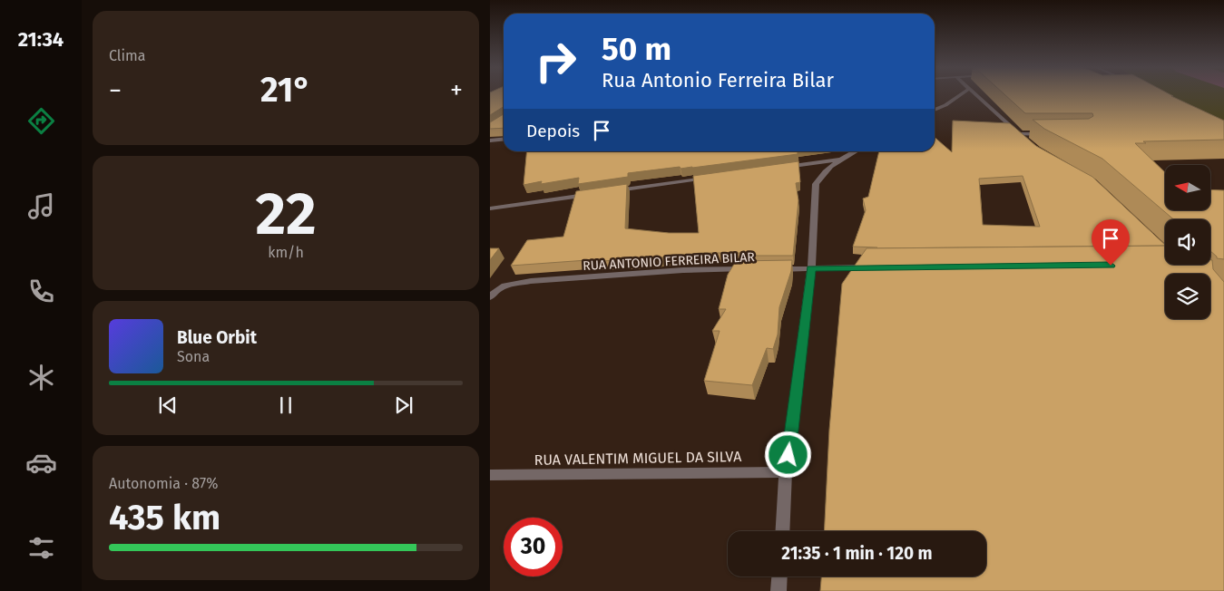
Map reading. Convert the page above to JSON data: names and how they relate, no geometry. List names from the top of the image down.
{
  "streets": {
    "street": ["RUA ANTONIO FERREIRA BILAR", "RUA VALENTIM MIGUEL DA SILVA"]
  },
  "north": "left",
  "page": {
    "tabs": "21:34",
    "tile": [
      "Clima",
      ["22", "km/h"],
      ["Autonomia · 87%", "435 km"]
    ],
    "turn": ["50 m", "Rua Antonio Ferreira Bilar"],
    "heat": ["−", "21°", "+"],
    "then": "Depois",
    "song": ["Blue Orbit", "Sona"],
    "limit": "30",
    "trip": "21:35 · 1 min · 120 m"
  }
}
